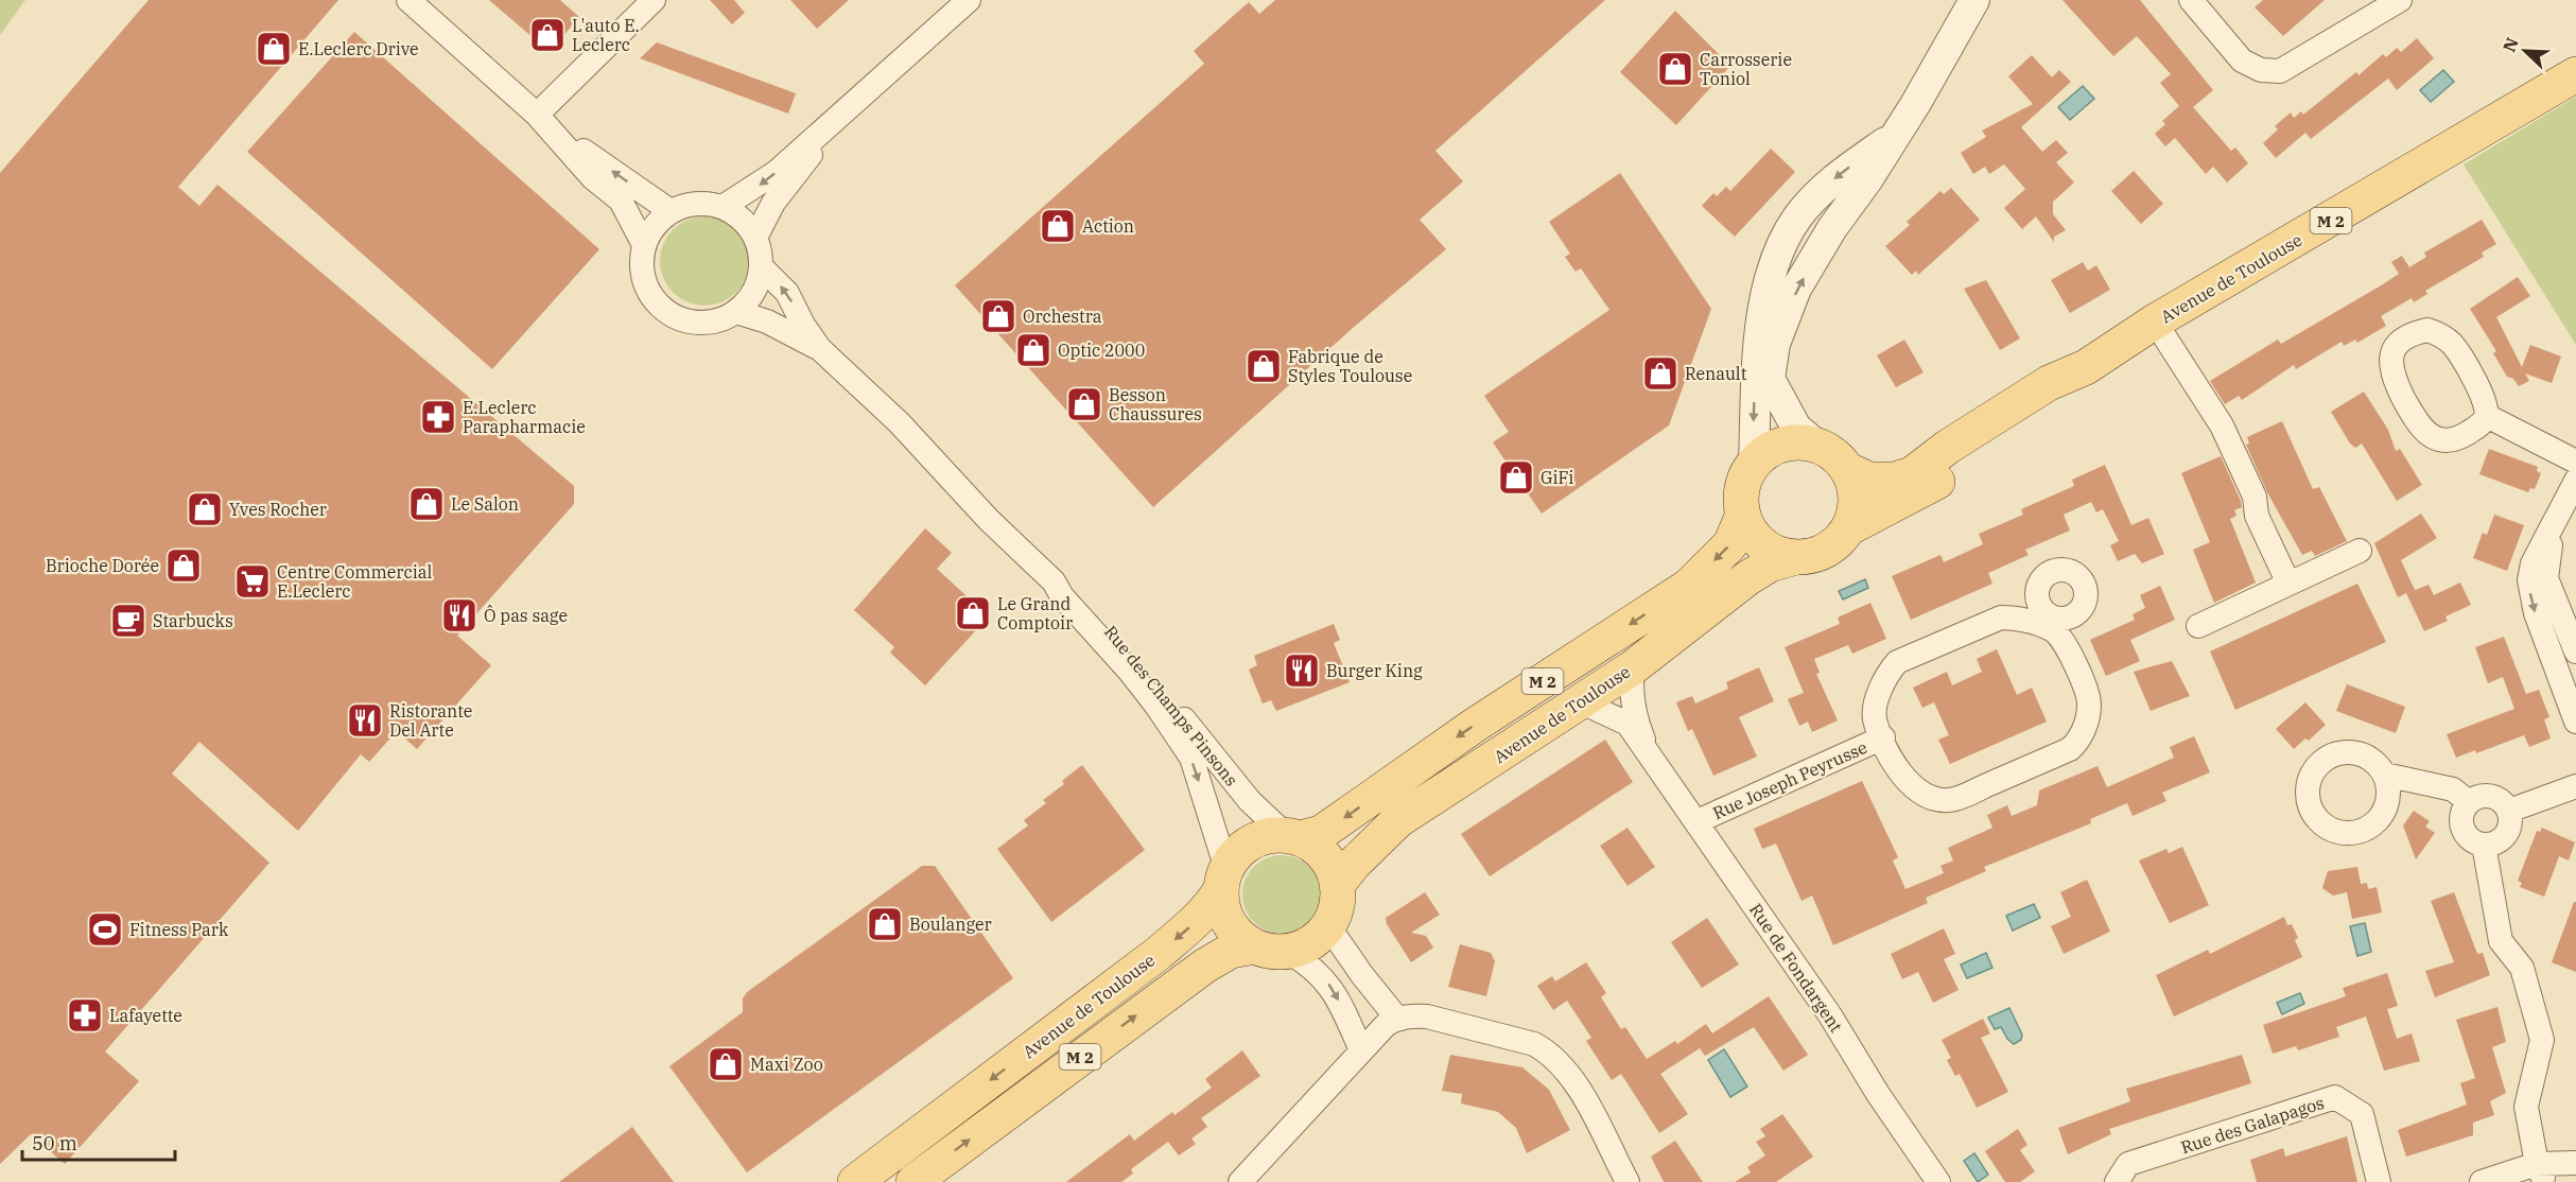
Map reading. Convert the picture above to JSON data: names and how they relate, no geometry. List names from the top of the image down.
{
  "streets": {
    "main road": ["M 2", "Avenue de Toulouse"],
    "street": [
      "Rue des Champs Pinsons",
      "Rue Joseph Peyrusse",
      "Rue de Fondargent",
      "Rue des Galapagos"
    ]
  },
  "crossings": [
    ["M 2", "Avenue de Toulouse"],
    ["M 2", "Rue des Champs Pinsons"],
    ["Avenue de Toulouse", "Rue des Champs Pinsons"],
    ["Avenue de Toulouse", "Rue de Fondargent"],
    ["Rue Joseph Peyrusse", "Rue de Fondargent"]
  ],
  "places": {
    "shop": [
      "L'auto E. Leclerc",
      "E.Leclerc Drive",
      "Carrosserie Toniol",
      "Action",
      "Orchestra",
      "Optic 2000",
      "Fabrique de Styles Toulouse",
      "Renault",
      "Besson Chaussures",
      "GiFi",
      "Le Salon",
      "Yves Rocher",
      "Brioche Dorée",
      "Le Grand Comptoir",
      "Boulanger",
      "Maxi Zoo"
    ],
    "pharmacy": ["E.Leclerc Parapharmacie", "Lafayette"],
    "supermarket": ["Centre Commercial E.Leclerc"],
    "restaurant": ["Ô pas sage", "Burger King", "Ristorante Del Arte"],
    "cafe": ["Starbucks"],
    "sports": ["Fitness Park"]
  },
  "scale_bar": "50 m",
  "north": "top left"
}
